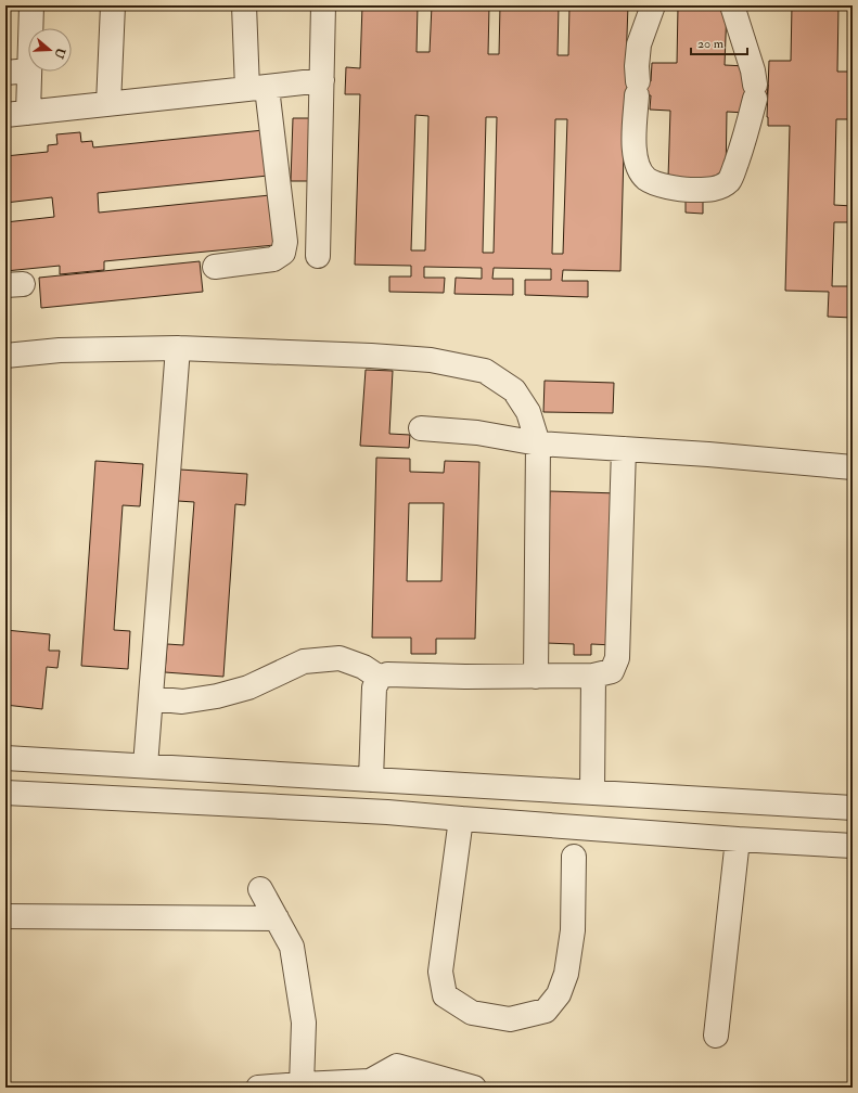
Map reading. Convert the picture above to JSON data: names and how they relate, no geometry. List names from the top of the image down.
{
  "scale_bar": "20 m",
  "north": "right"
}
